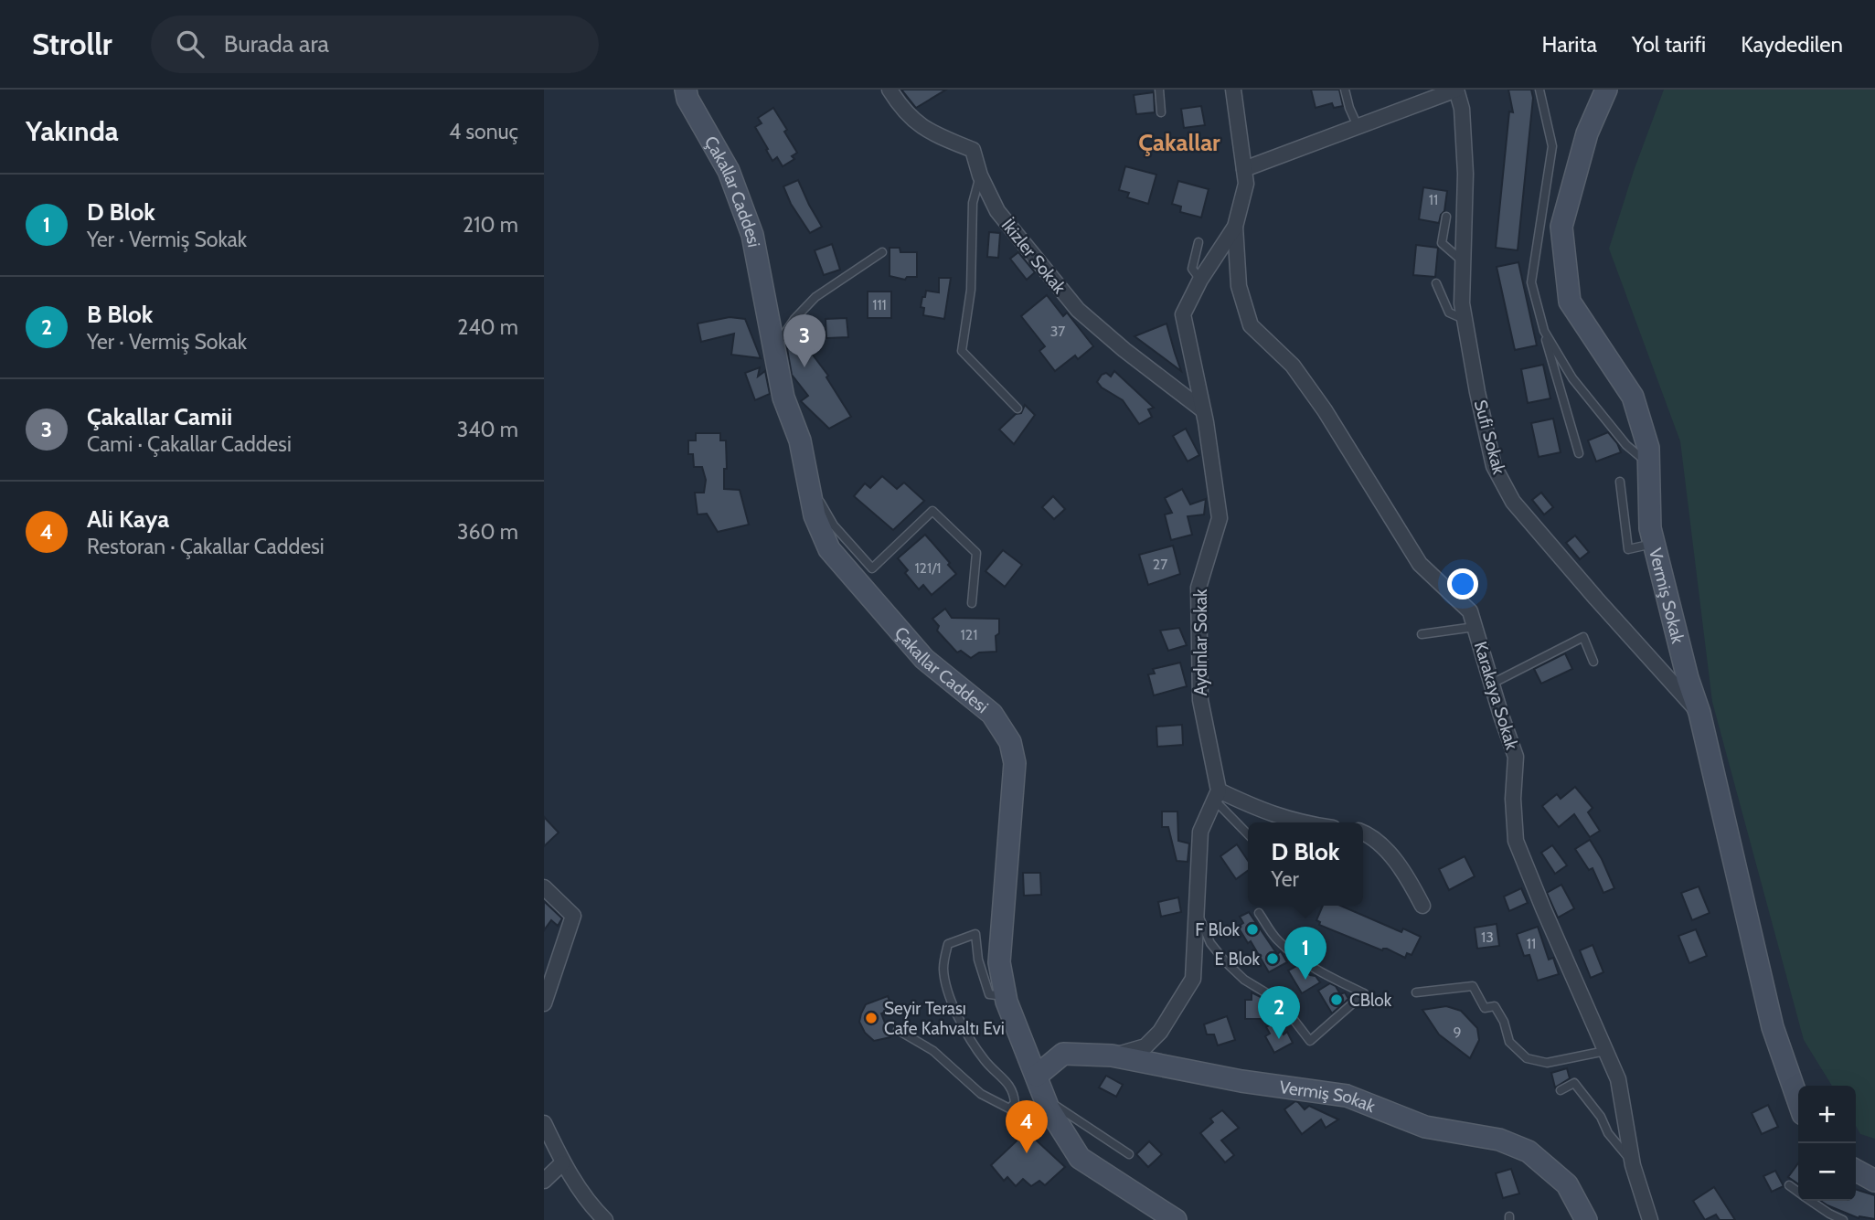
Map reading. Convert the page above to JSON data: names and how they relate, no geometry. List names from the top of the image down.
{
  "streets": {
    "street": [
      "Çakallar Caddesi",
      "İkizler Sokak",
      "Sufi Sokak",
      "Vermiş Sokak",
      "Aydınlar Sokak",
      "Karakaya Sokak"
    ]
  },
  "crossings": [
    ["Çakallar Caddesi", "Vermiş Sokak"],
    ["İkizler Sokak", "Aydınlar Sokak"],
    ["Sufi Sokak", "Vermiş Sokak"],
    ["Aydınlar Sokak", "Karakaya Sokak"]
  ],
  "districts": ["Çakallar"],
  "places": [
    "F Blok",
    "E Blok",
    "CBlok",
    "Seyir Terası Cafe Kahvaltı Evi"
  ],
  "house_numbers": [
    "11",
    "111",
    "37",
    "27",
    "121/1",
    "121",
    "13",
    "11",
    "9"
  ],
  "page": {
    "header": "Strollr",
    "search": "Burada ara",
    "nav": ["Harita", "Yol tarifi", "Kaydedilen"],
    "heading": ["Yakında", "4 sonuç"],
    "list": [
      {
        "mark": "1",
        "name": "D Blok",
        "note": "Yer · Vermiş Sokak",
        "value": "210 m"
      },
      {
        "mark": "2",
        "name": "B Blok",
        "note": "Yer · Vermiş Sokak",
        "value": "240 m"
      },
      {
        "mark": "3",
        "name": "Çakallar Camii",
        "note": "Cami · Çakallar Caddesi",
        "value": "340 m"
      },
      {
        "mark": "4",
        "name": "Ali Kaya",
        "note": "Restoran · Çakallar Caddesi",
        "value": "360 m"
      }
    ],
    "pins": [
      "3",
      "1",
      "2",
      "4"
    ],
    "popup": ["D Blok", "Yer"],
    "map_buttons": ["+", "−"]
  }
}
